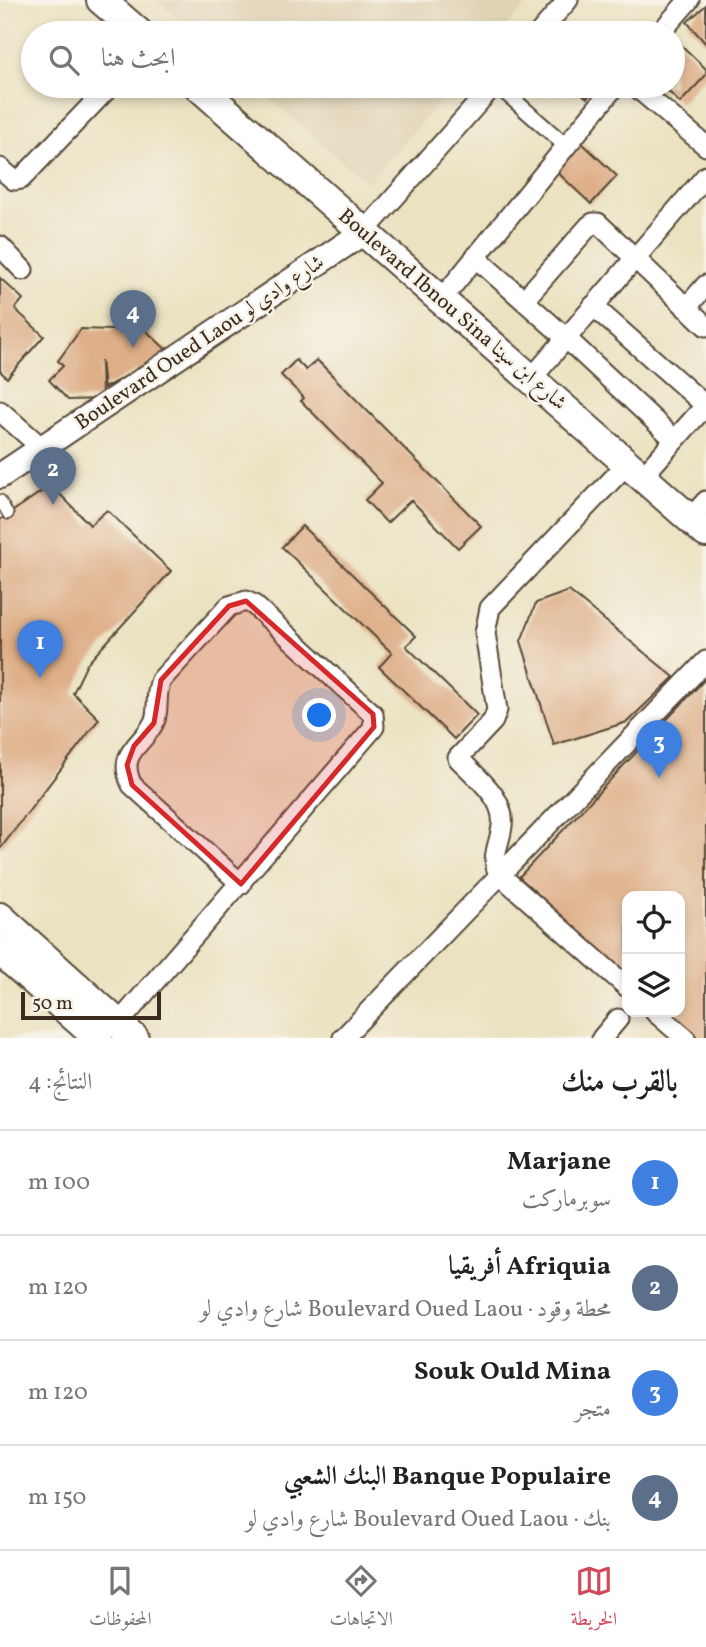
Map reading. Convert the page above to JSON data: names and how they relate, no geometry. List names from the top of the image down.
{
  "streets": {
    "main road": ["Boulevard Ibnou Sina شارع ابن سينا"],
    "street": ["Boulevard Oued Laou شارع وادي لو"]
  },
  "crossings": [
    ["Boulevard Ibnou Sina شارع ابن سينا", "Boulevard Oued Laou شارع وادي لو"]
  ],
  "scale_bar": "50 m",
  "page": {
    "search": "ابحث هنا",
    "pins": [
      "4",
      "2",
      "1",
      "3"
    ],
    "scale": "50 m",
    "heading": ["بالقرب منك", "النتائج: 4"],
    "list": [
      {
        "mark": "1",
        "name": "Marjane",
        "note": "سوبرماركت",
        "value": "100 m"
      },
      {
        "mark": "2",
        "name": "Afriquia أفريقيا",
        "note": "محطة وقود · Boulevard Oued Laou شارع وادي لو",
        "value": "120 m"
      },
      {
        "mark": "3",
        "name": "Souk Ould Mina",
        "note": "متجر",
        "value": "120 m"
      },
      {
        "mark": "4",
        "name": "Banque Populaire البنك الشعبي",
        "note": "بنك · Boulevard Oued Laou شارع وادي لو",
        "value": "150 m"
      }
    ],
    "nav": ["الخريطة", "الاتجاهات", "المحفوظات"]
  }
}
